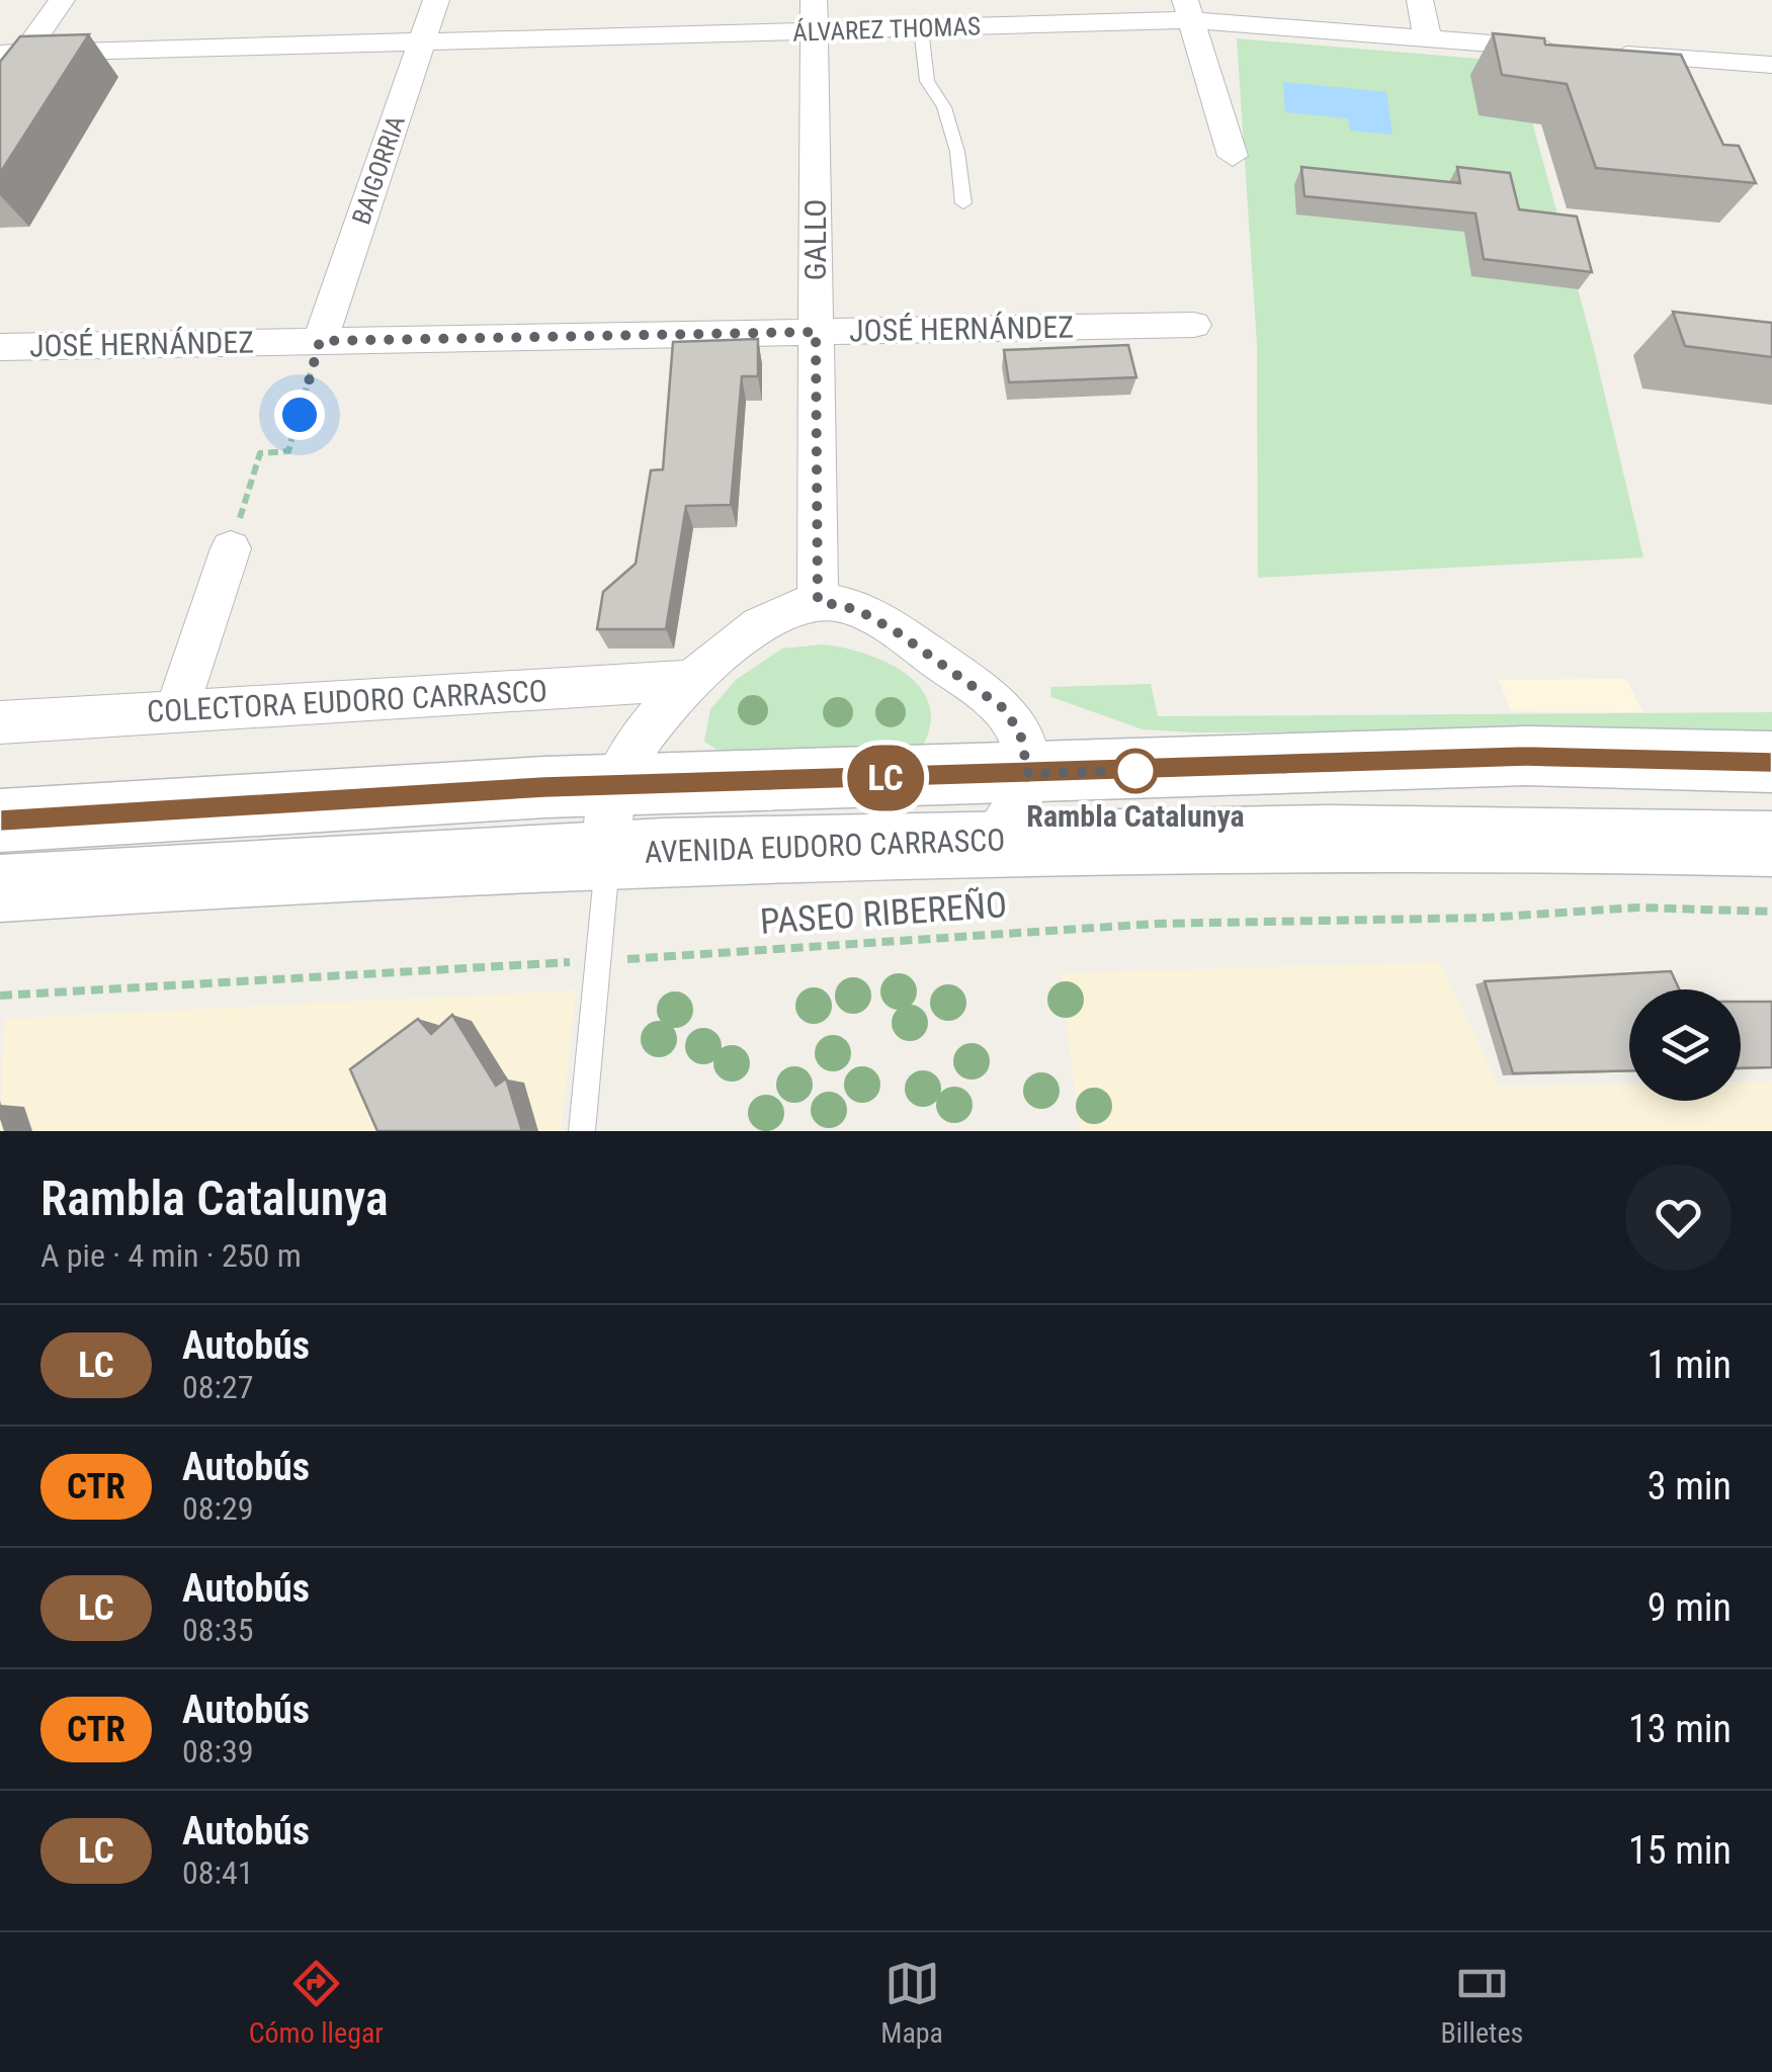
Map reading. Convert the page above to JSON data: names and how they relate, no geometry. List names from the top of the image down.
{
  "streets": {
    "main road": ["AVENIDA EUDORO CARRASCO"],
    "street": [
      "ÁLVAREZ THOMAS",
      "BAIGORRIA",
      "GALLO",
      "JOSÉ HERNÁNDEZ",
      "COLECTORA EUDORO CARRASCO"
    ],
    "path": ["PASEO RIBEREÑO"]
  },
  "crossings": [
    ["ÁLVAREZ THOMAS", "BAIGORRIA"],
    ["ÁLVAREZ THOMAS", "GALLO"],
    ["BAIGORRIA", "JOSÉ HERNÁNDEZ"],
    ["GALLO", "JOSÉ HERNÁNDEZ"]
  ],
  "places": ["Rambla Catalunya"],
  "lines": ["bus line LC"],
  "page": {
    "on_map": "LC",
    "heading": ["Rambla Catalunya", "A pie · 4 min · 250 m"],
    "list": [
      {
        "mark": "LC",
        "name": "Autobús",
        "note": "08:27",
        "value": "1 min"
      },
      {
        "mark": "CTR",
        "name": "Autobús",
        "note": "08:29",
        "value": "3 min"
      },
      {
        "mark": "LC",
        "name": "Autobús",
        "note": "08:35",
        "value": "9 min"
      },
      {
        "mark": "CTR",
        "name": "Autobús",
        "note": "08:39",
        "value": "13 min"
      },
      {
        "mark": "LC",
        "name": "Autobús",
        "note": "08:41",
        "value": "15 min"
      }
    ],
    "tabs": ["Cómo llegar", "Mapa", "Billetes"]
  }
}
